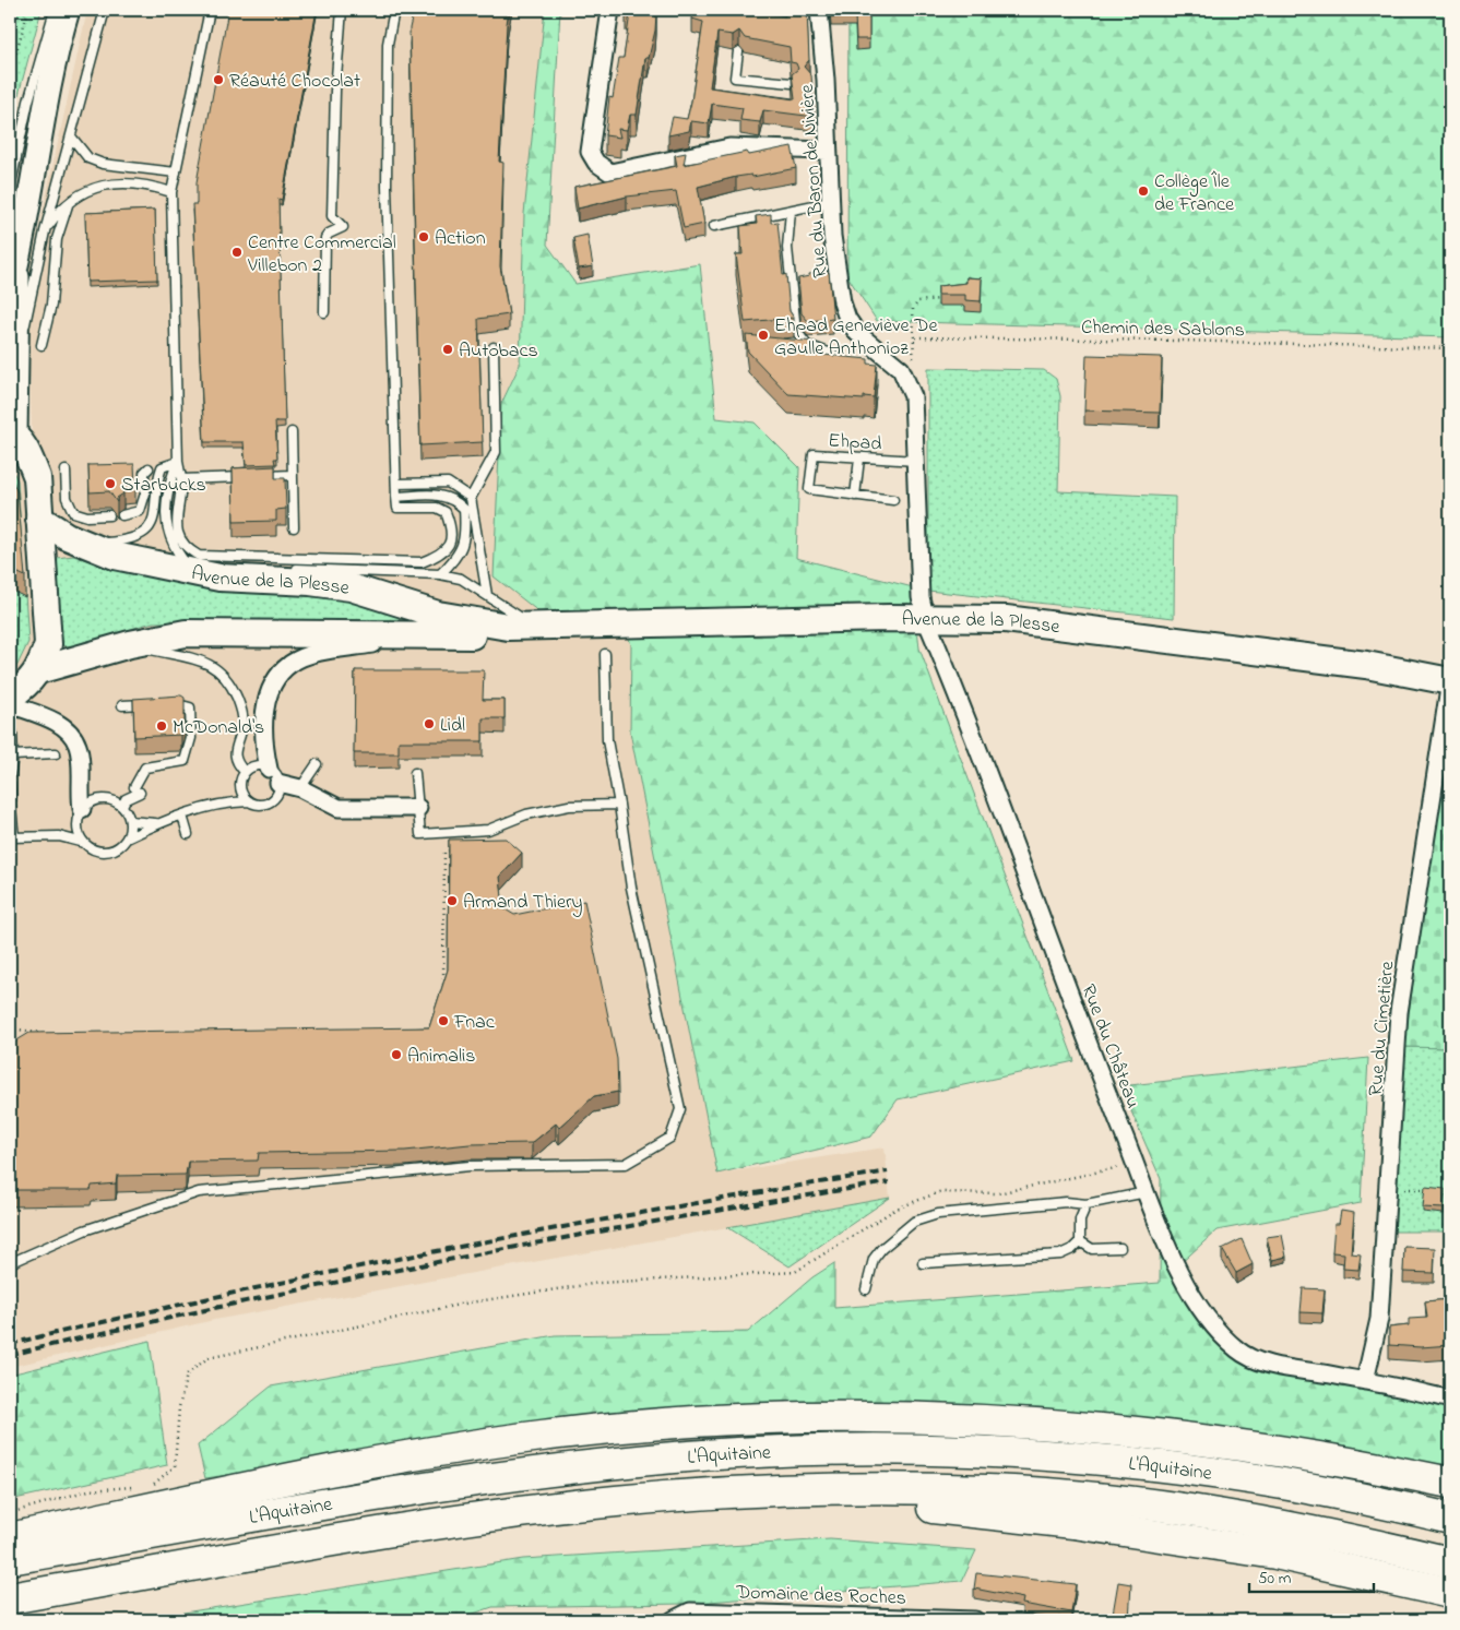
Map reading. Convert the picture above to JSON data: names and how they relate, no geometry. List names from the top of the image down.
{
  "streets": {
    "highway": ["L'Aquitaine"],
    "main road": ["Avenue de la Plesse"],
    "street": [
      "Rue du Baron de Nivière",
      "Rue du Cimetière",
      "Rue du Château",
      "Domaine des Roches"
    ],
    "lane": ["Ehpad"],
    "path": ["Chemin des Sablons"]
  },
  "crossings": [
    ["Rue du Baron de Nivière", "Ehpad"],
    ["Rue du Baron de Nivière", "Avenue de la Plesse"],
    ["Rue du Baron de Nivière", "Rue du Château"],
    ["Avenue de la Plesse", "Rue du Cimetière"],
    ["Avenue de la Plesse", "Rue du Château"],
    ["Rue du Cimetière", "Rue du Château"]
  ],
  "places": [
    "Réauté Chocolat",
    "Collège Île de France",
    "Action",
    "Centre Commercial Villebon 2",
    "Ehpad Geneviève De Gaulle Anthonioz",
    "Autobacs",
    "Starbucks",
    "Lidl",
    "McDonald's",
    "Armand Thiery",
    "Fnac",
    "Animalis"
  ],
  "scale_bar": "50 m"
}
